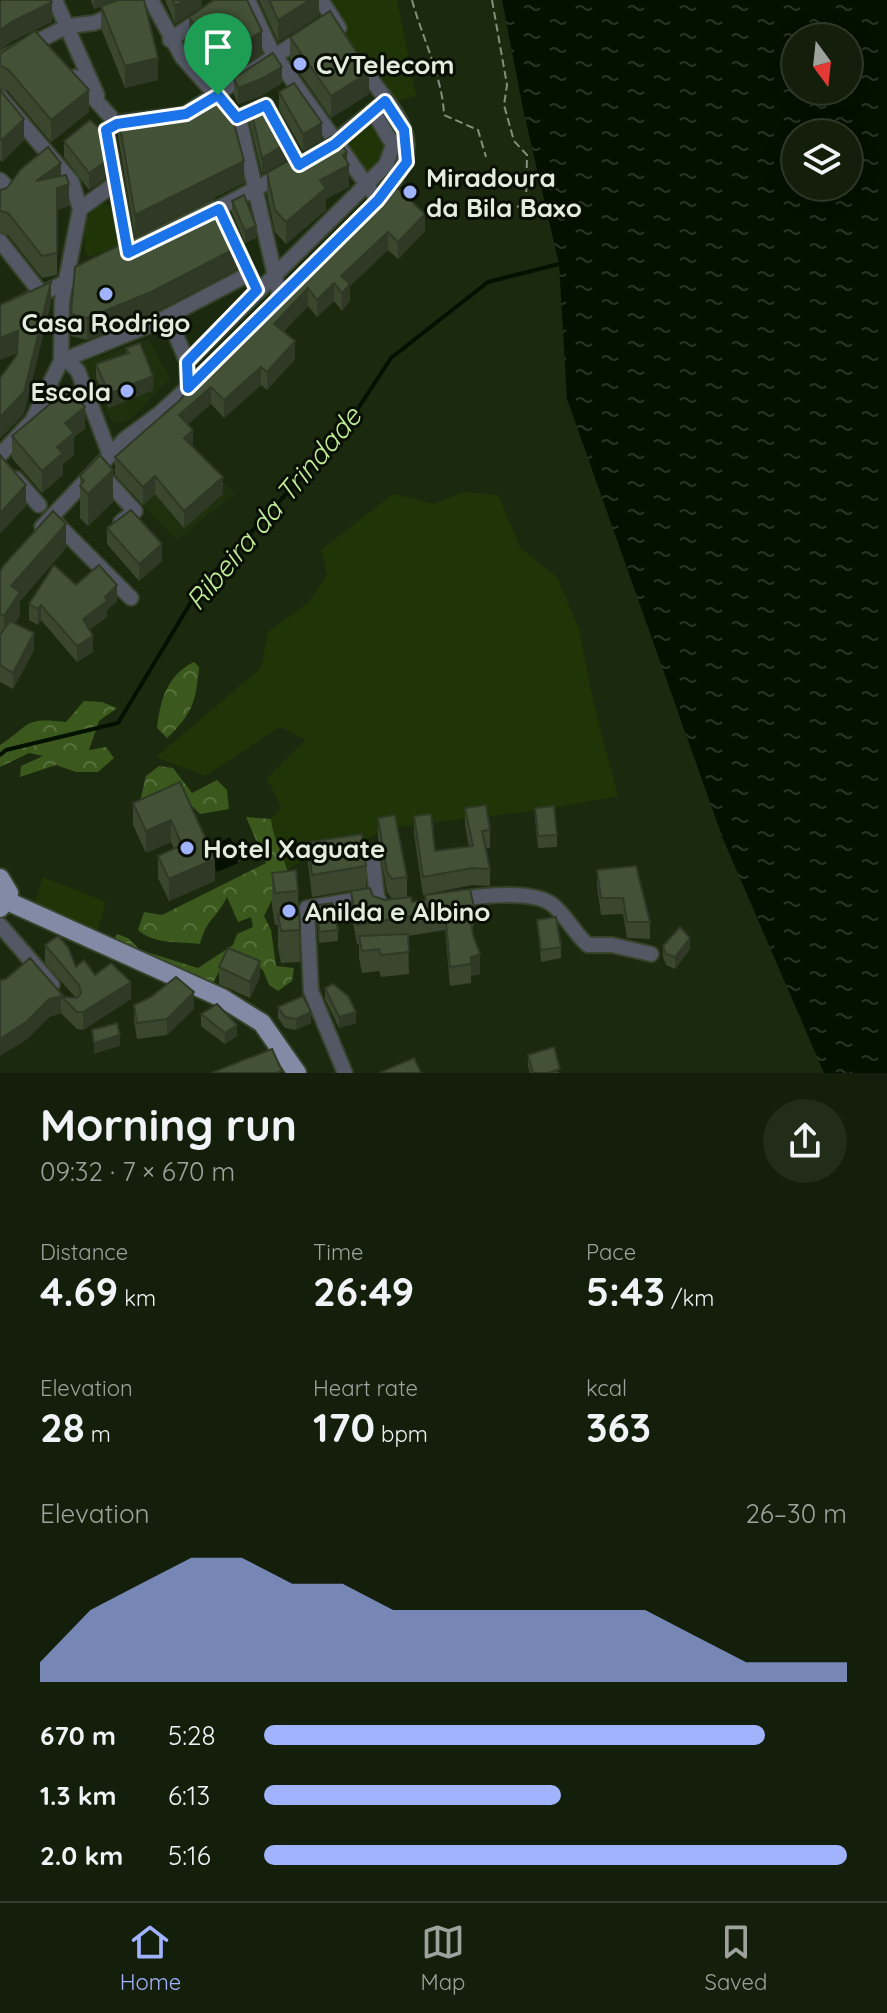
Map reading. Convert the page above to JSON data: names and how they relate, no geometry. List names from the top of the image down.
{
  "water": ["Ribeira da Trindade"],
  "places": [
    "CVTelecom",
    "Miradoura da Bila Baxo",
    "Casa Rodrigo",
    "Escola",
    "Hotel Xaguate",
    "Anilda e Albino"
  ],
  "north": "bottom",
  "page": {
    "heading": ["Morning run", "09:32 · 7 × 670 m"],
    "stats": [
      ["Distance", "4.69 km"],
      ["Time", "26:49"],
      ["Pace", "5:43 /km"],
      ["Elevation", "28 m"],
      ["Heart rate", "170 bpm"],
      ["kcal", "363"]
    ],
    "chart": ["Elevation", "26–30 m"],
    "list": [
      {
        "name": "670 m",
        "note": "5:28"
      },
      {
        "name": "1.3 km",
        "note": "6:13"
      },
      {
        "name": "2.0 km",
        "note": "5:16"
      }
    ],
    "tabs": ["Home", "Map", "Saved"]
  }
}
